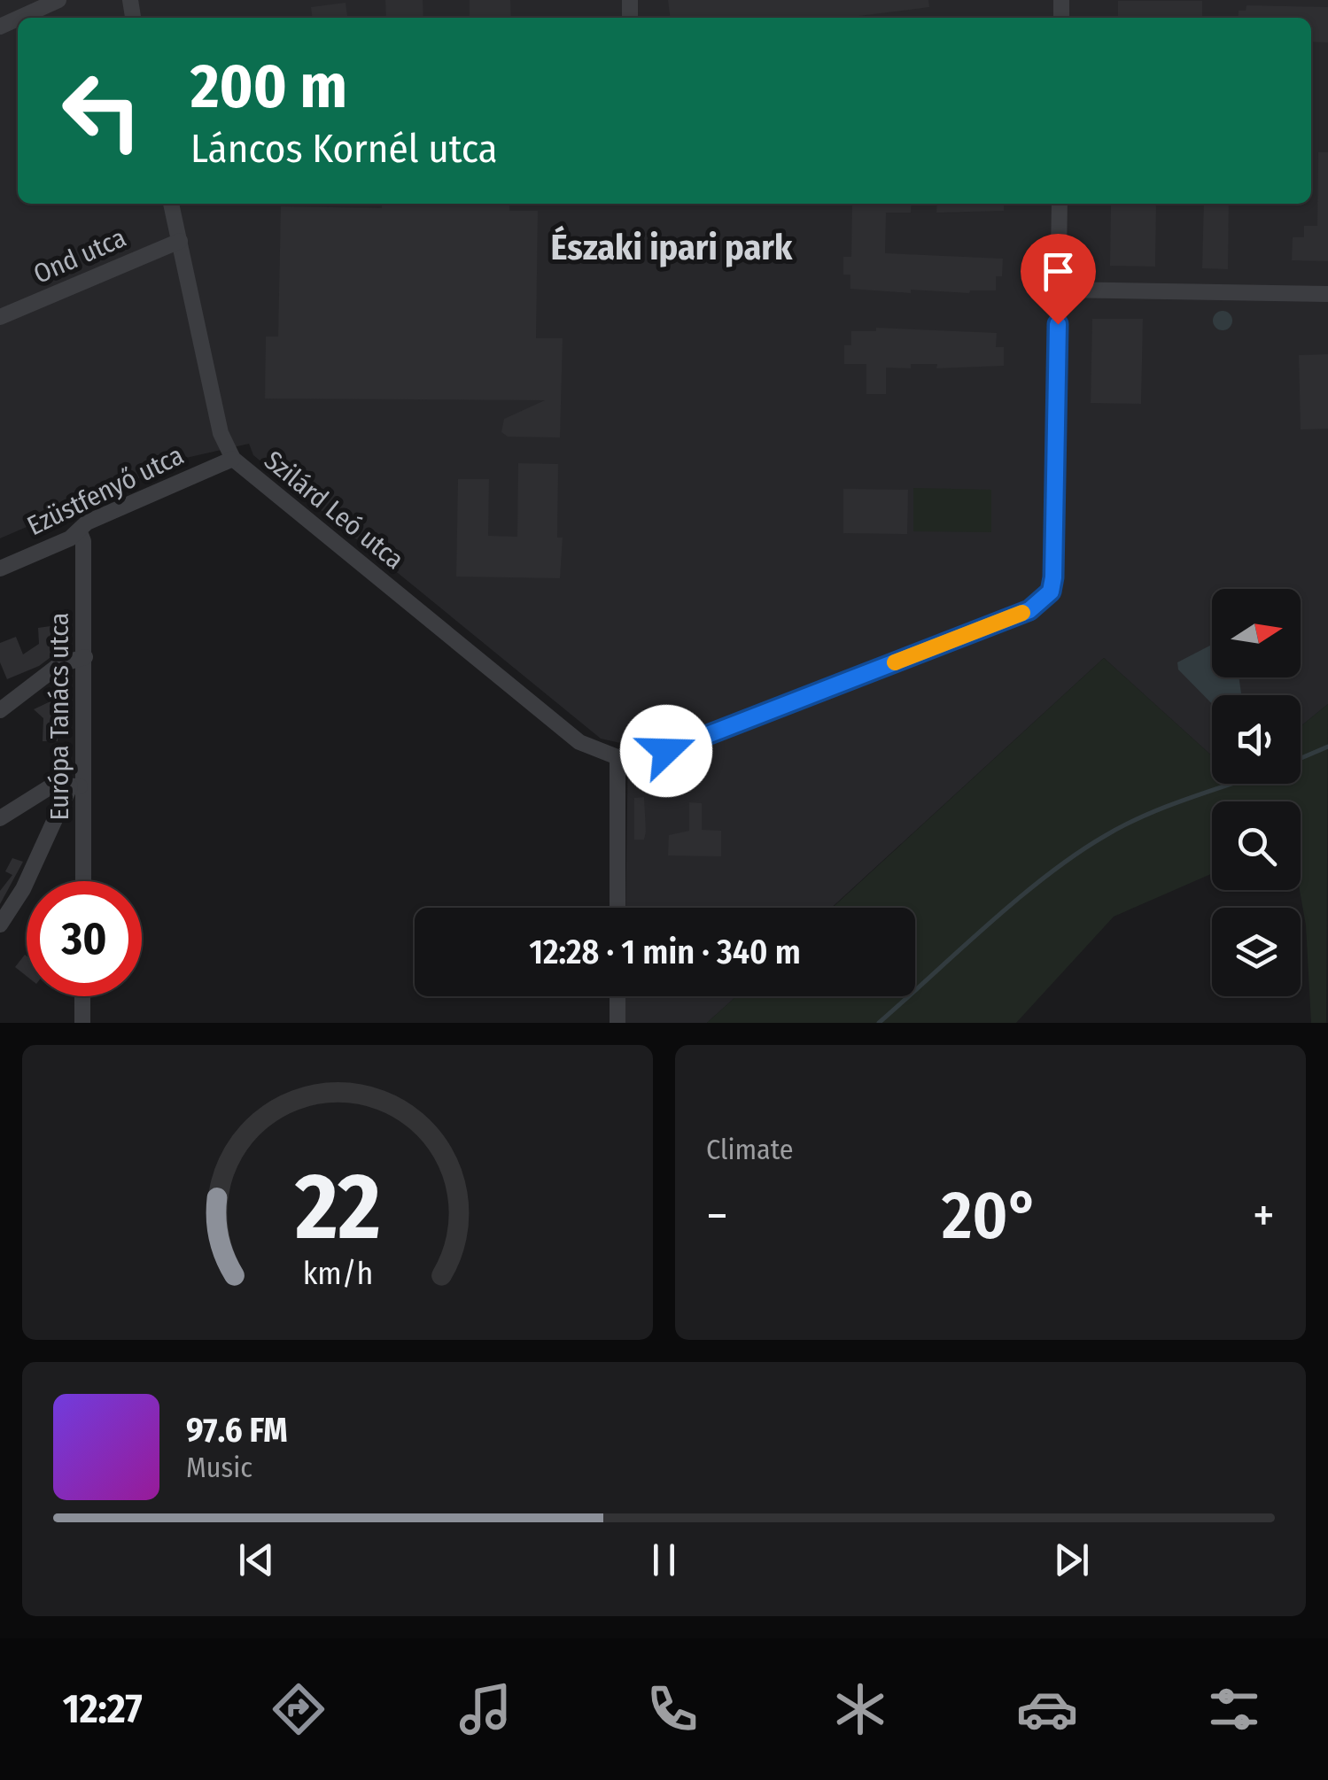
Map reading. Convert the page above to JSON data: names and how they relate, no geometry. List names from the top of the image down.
{
  "streets": {
    "street": [
      "Ond utca",
      "Ezüstfenyő utca",
      "Szilárd Leó utca",
      "Európa Tanács utca"
    ]
  },
  "crossings": [
    ["Ond utca", "Szilárd Leó utca"],
    ["Ezüstfenyő utca", "Szilárd Leó utca"],
    ["Ezüstfenyő utca", "Európa Tanács utca"]
  ],
  "districts": ["Északi ipari park"],
  "north": "right",
  "page": {
    "turn": ["200 m", "Láncos Kornél utca"],
    "limit": "30",
    "trip": "12:28 · 1 min · 340 m",
    "tile": "Climate",
    "heat": ["−", "20°", "+"],
    "song": ["97.6 FM", "Music"],
    "tabs": "12:27",
    "gauge": ["22", "km/h"]
  }
}
